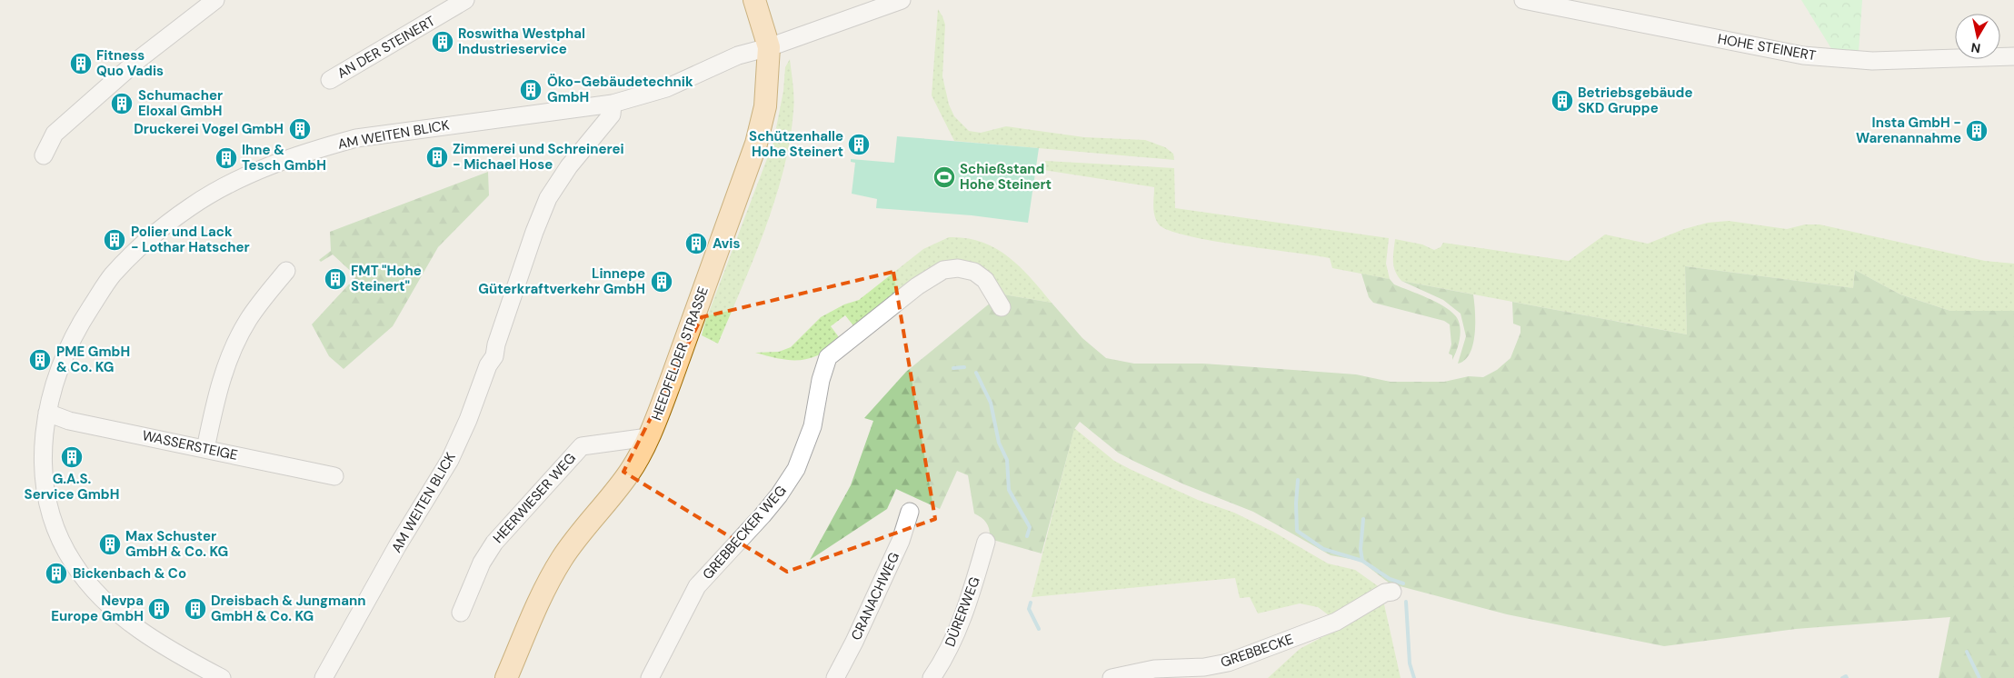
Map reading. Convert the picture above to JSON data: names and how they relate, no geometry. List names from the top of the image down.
{
  "streets": {
    "main road": ["HEEDFELDER STRASSE"],
    "street": [
      "AN DER STEINERT",
      "HOHE STEINERT",
      "AM WEITEN BLICK",
      "WASSERSTEIGE",
      "HEERWIESER WEG",
      "GREBBECKER WEG",
      "CRANACHWEG",
      "DÜRERWEG",
      "GREBBECKE"
    ]
  },
  "crossings": [
    ["AM WEITEN BLICK", "HEEDFELDER STRASSE"],
    ["AM WEITEN BLICK", "WASSERSTEIGE"],
    ["HEEDFELDER STRASSE", "HEERWIESER WEG"]
  ],
  "places": {
    "building": [
      "Roswitha Westphal Industrieservice",
      "Fitness Quo Vadis",
      "Öko-Gebäudetechnik GmbH",
      "Betriebsgebäude SKD Gruppe",
      "Schumacher Eloxal GmbH",
      "Druckerei Vogel GmbH",
      "Insta GmbH - Warenannahme",
      "Schützenhalle Hohe Steinert",
      "Zimmerei und Schreinerei - Michael Hose",
      "Ihne & Tesch GmbH",
      "Polier und Lack - Lothar Hatscher",
      "Avis",
      "FMT \"Hohe Steinert\"",
      "Linnepe Güterkraftverkehr GmbH",
      "PME GmbH & Co. KG",
      "G.A.S. Service GmbH",
      "Max Schuster GmbH & Co. KG",
      "Bickenbach & Co",
      "Nevpa Europe GmbH",
      "Dreisbach & Jungmann GmbH & Co. KG"
    ],
    "sports": ["Schießstand Hohe Steinert"]
  },
  "north": "bottom"
}
